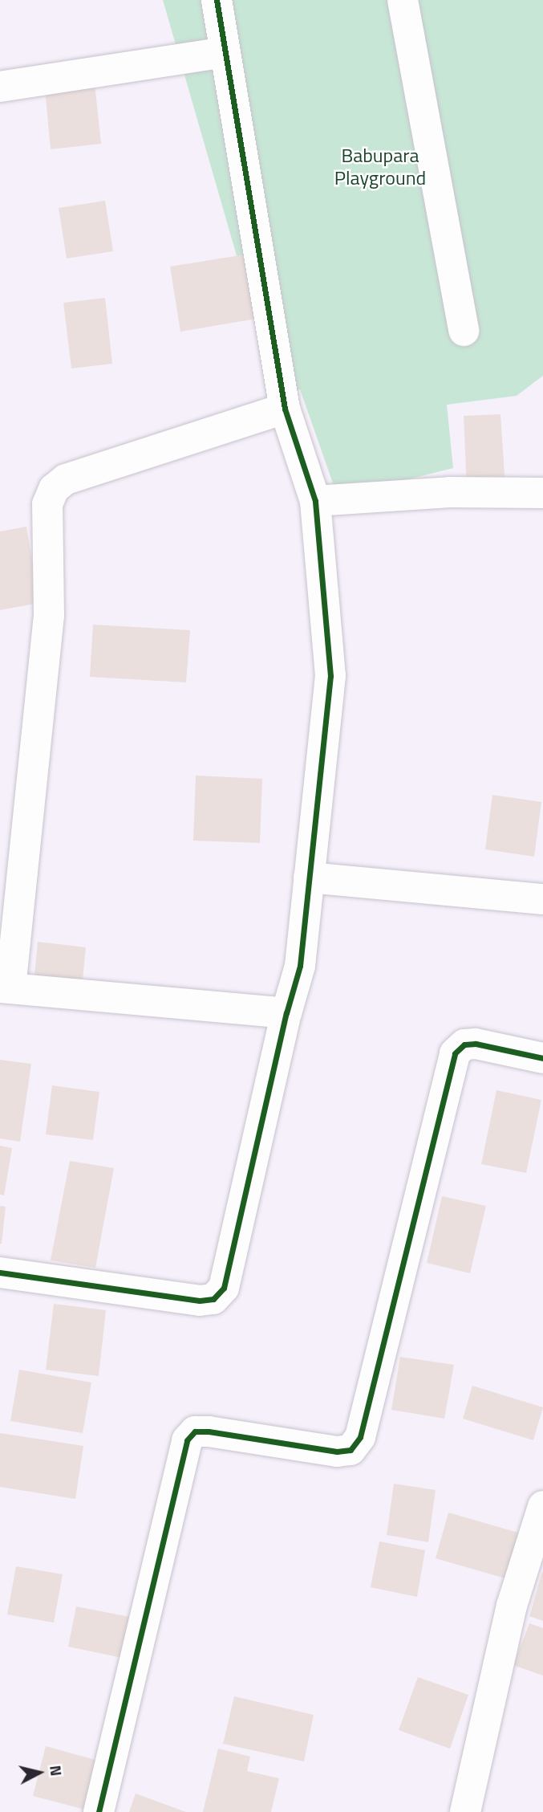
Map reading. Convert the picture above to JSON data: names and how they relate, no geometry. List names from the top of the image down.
{
  "parks": ["Babupara Playground"],
  "north": "right"
}
